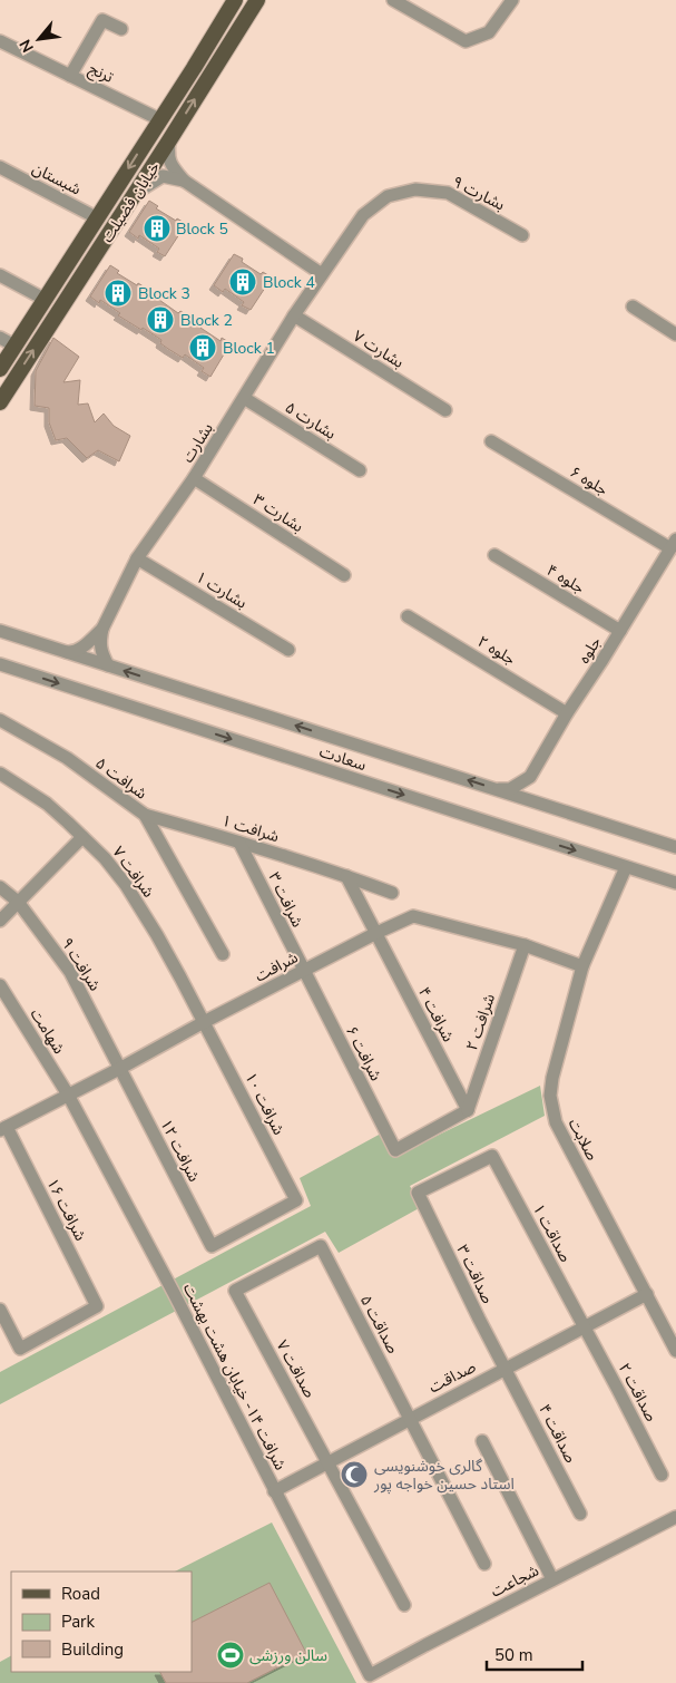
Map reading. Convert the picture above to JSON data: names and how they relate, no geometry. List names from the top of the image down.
{
  "streets": {
    "main road": ["خیابان فضیلت"],
    "street": [
      "ترنج",
      "شبستان",
      "بشارت ۹",
      "بشارت ۷",
      "بشارت ۵",
      "بشارت",
      "جلوه ۶",
      "بشارت ۳",
      "جلوه ۴",
      "بشارت ۱",
      "جلوه ۲",
      "جلوه",
      "سعادت",
      "شرافت ۵",
      "شرافت ۱",
      "شرافت ۷",
      "شرافت ۳",
      "شرافت ۹",
      "شرافت",
      "شرافت ۴",
      "شرافت ۲",
      "شهامت",
      "شرافت ۶",
      "شرافت ۱۰",
      "صلابت",
      "شرافت ۱۲",
      "شرافت ۱۶",
      "صداقت ۱",
      "صداقت ۳",
      "صداقت ۵",
      "صداقت ۷",
      "شرافت ۱۴- خیابان هشت بهشت",
      "صداقت",
      "صداقت ۲",
      "صداقت ۴",
      "شجاعت"
    ]
  },
  "crossings": [
    ["ترنج", "خیابان فضیلت"],
    ["شبستان", "خیابان فضیلت"],
    ["بشارت ۹", "بشارت"],
    ["بشارت ۷", "بشارت"],
    ["بشارت ۵", "بشارت"],
    ["بشارت", "بشارت ۳"],
    ["بشارت", "بشارت ۱"],
    ["جلوه ۶", "جلوه"],
    ["جلوه ۴", "جلوه"],
    ["جلوه ۲", "جلوه"],
    ["سعادت", "صلابت"],
    ["شرافت ۵", "شرافت ۱"],
    ["شرافت ۱", "شرافت ۳"],
    ["شرافت ۷", "شرافت"],
    ["شرافت ۷", "شرافت ۱۰"],
    ["شرافت ۳", "شرافت"],
    ["شرافت ۳", "شرافت ۶"],
    ["شرافت ۹", "شرافت"],
    ["شرافت ۹", "شرافت ۱۲"],
    ["شرافت", "شرافت ۴"],
    ["شرافت", "شرافت ۲"],
    ["شرافت", "شهامت"],
    ["شرافت", "شرافت ۶"],
    ["شرافت", "شرافت ۱۰"],
    ["شرافت", "صلابت"],
    ["شرافت", "شرافت ۱۲"],
    ["شرافت", "شرافت ۱۶"],
    ["شرافت", "شرافت ۱۴- خیابان هشت بهشت"],
    ["شرافت ۴", "شرافت ۲"],
    ["شرافت ۴", "شرافت ۶"],
    ["شرافت ۲", "شرافت ۶"],
    ["شهامت", "شرافت ۱۴- خیابان هشت بهشت"],
    ["شرافت ۱۰", "شرافت ۱۲"],
    ["صلابت", "صداقت"],
    ["صداقت ۱", "صداقت ۳"],
    ["صداقت ۱", "صداقت"],
    ["صداقت ۱", "صداقت ۲"],
    ["صداقت ۳", "صداقت"],
    ["صداقت ۳", "صداقت ۴"],
    ["صداقت ۵", "صداقت ۷"],
    ["صداقت ۵", "صداقت"],
    ["صداقت ۷", "صداقت"],
    ["شرافت ۱۴- خیابان هشت بهشت", "صداقت"],
    ["شرافت ۱۴- خیابان هشت بهشت", "شجاعت"],
    ["صداقت", "صداقت ۲"],
    ["صداقت", "صداقت ۴"]
  ],
  "places": {
    "building": [
      "Block 5",
      "Block 4",
      "Block 3",
      "Block 2",
      "Block 1"
    ],
    "mosque": ["گالری خوشنویسی استاد حسین خواجه پور"],
    "sports": ["سالن ورزشی"]
  },
  "legend": ["Road", "Park", "Building"],
  "scale_bar": "50 m",
  "north": "bottom left"
}
